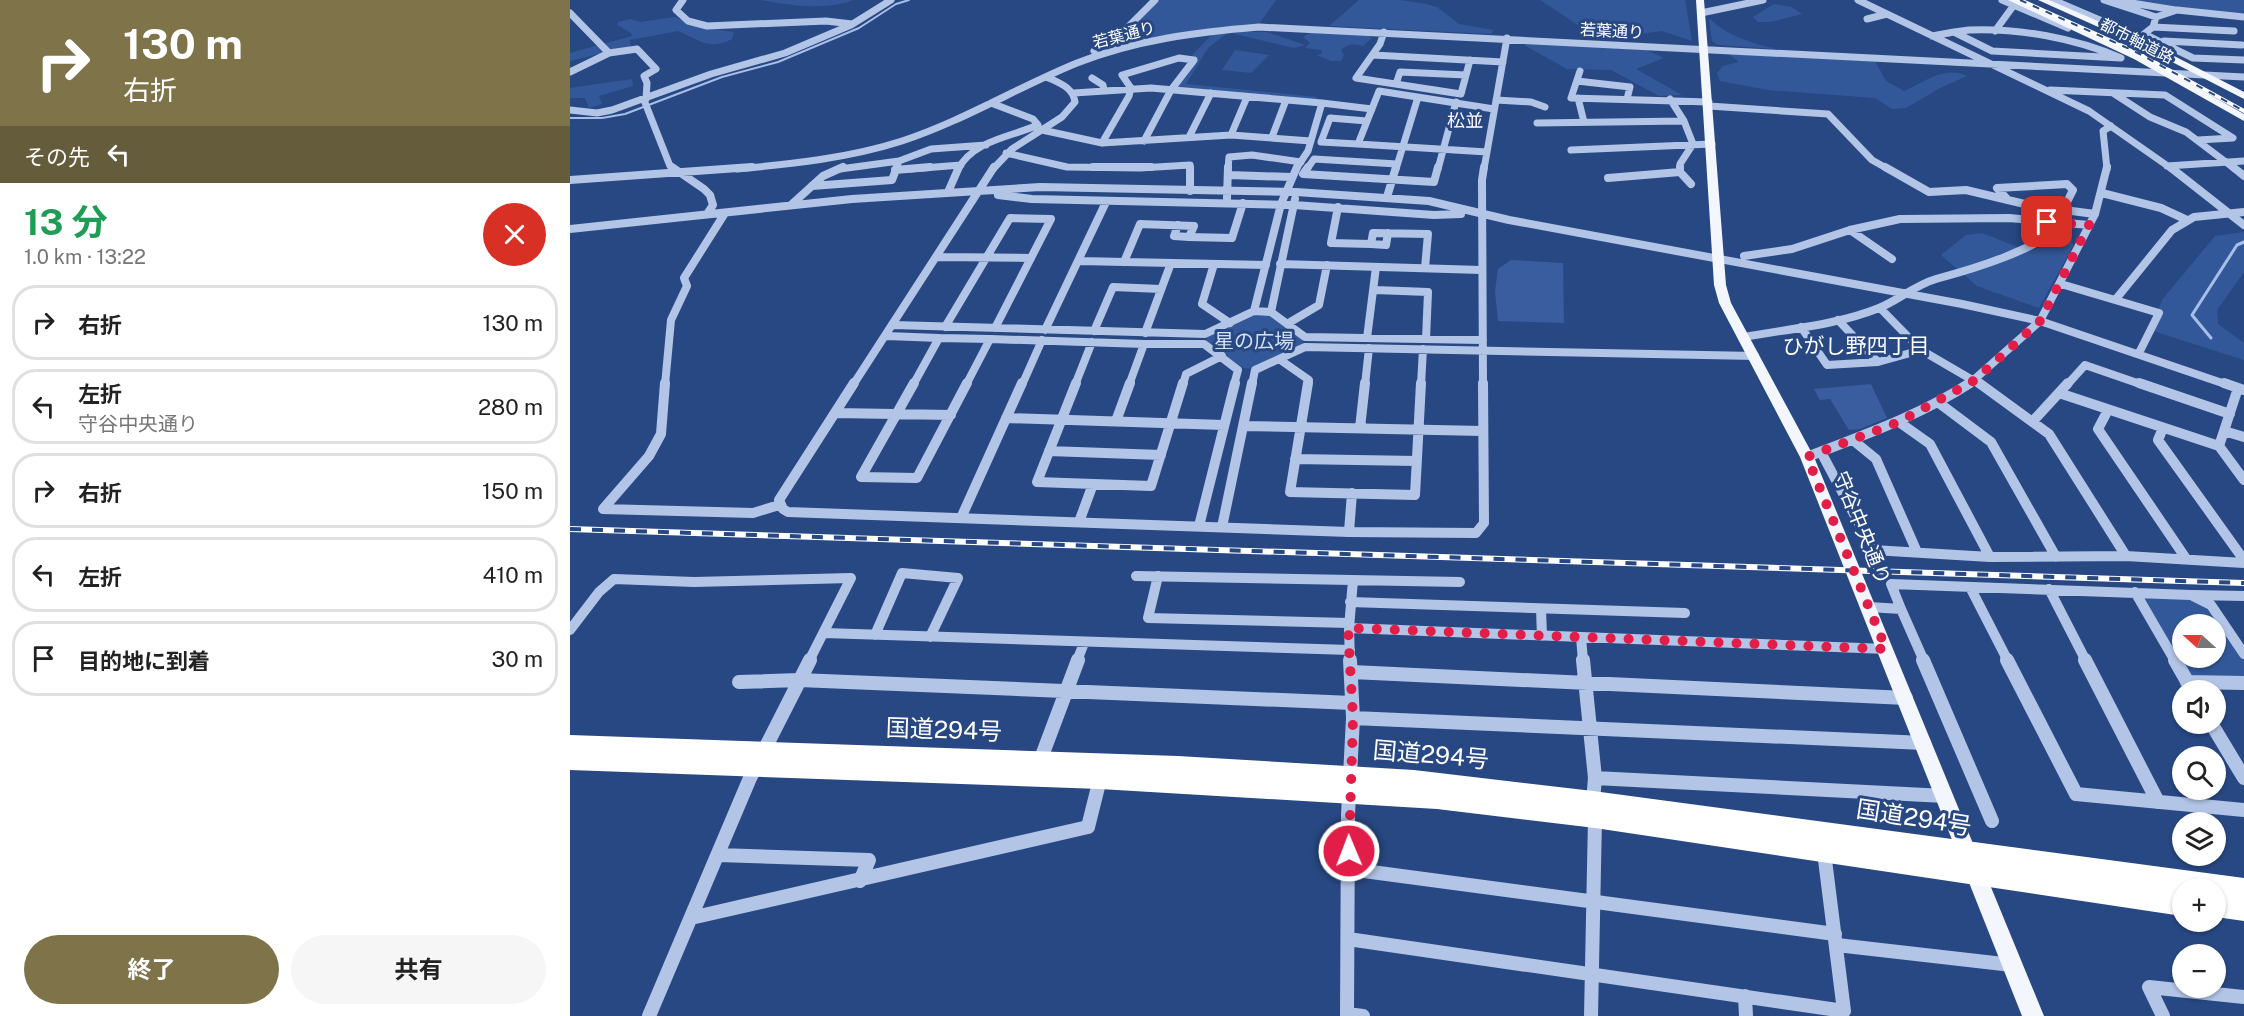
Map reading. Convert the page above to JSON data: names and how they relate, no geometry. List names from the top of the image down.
{
  "streets": {
    "highway": ["国道294号"],
    "main road": ["都市軸道路", "守谷中央通り"],
    "street": ["若葉通り"]
  },
  "crossings": [
    ["若葉通り", "都市軸道路"],
    ["若葉通り", "守谷中央通り"],
    ["守谷中央通り", "国道294号"]
  ],
  "districts": ["松並", "ひがし野四丁目"],
  "parks": ["星の広場"],
  "north": "left",
  "page": {
    "turn": ["130 m", "右折"],
    "then": "その先",
    "heading": ["13 分", "1.0 km · 13:22"],
    "list": [
      {
        "name": "右折",
        "value": "130 m"
      },
      {
        "name": "左折",
        "note": "守谷中央通り",
        "value": "280 m"
      },
      {
        "name": "右折",
        "value": "150 m"
      },
      {
        "name": "左折",
        "value": "410 m"
      },
      {
        "name": "目的地に到着",
        "value": "30 m"
      }
    ],
    "map_buttons": ["+", "−"],
    "buttons": ["終了", "共有"]
  }
}
